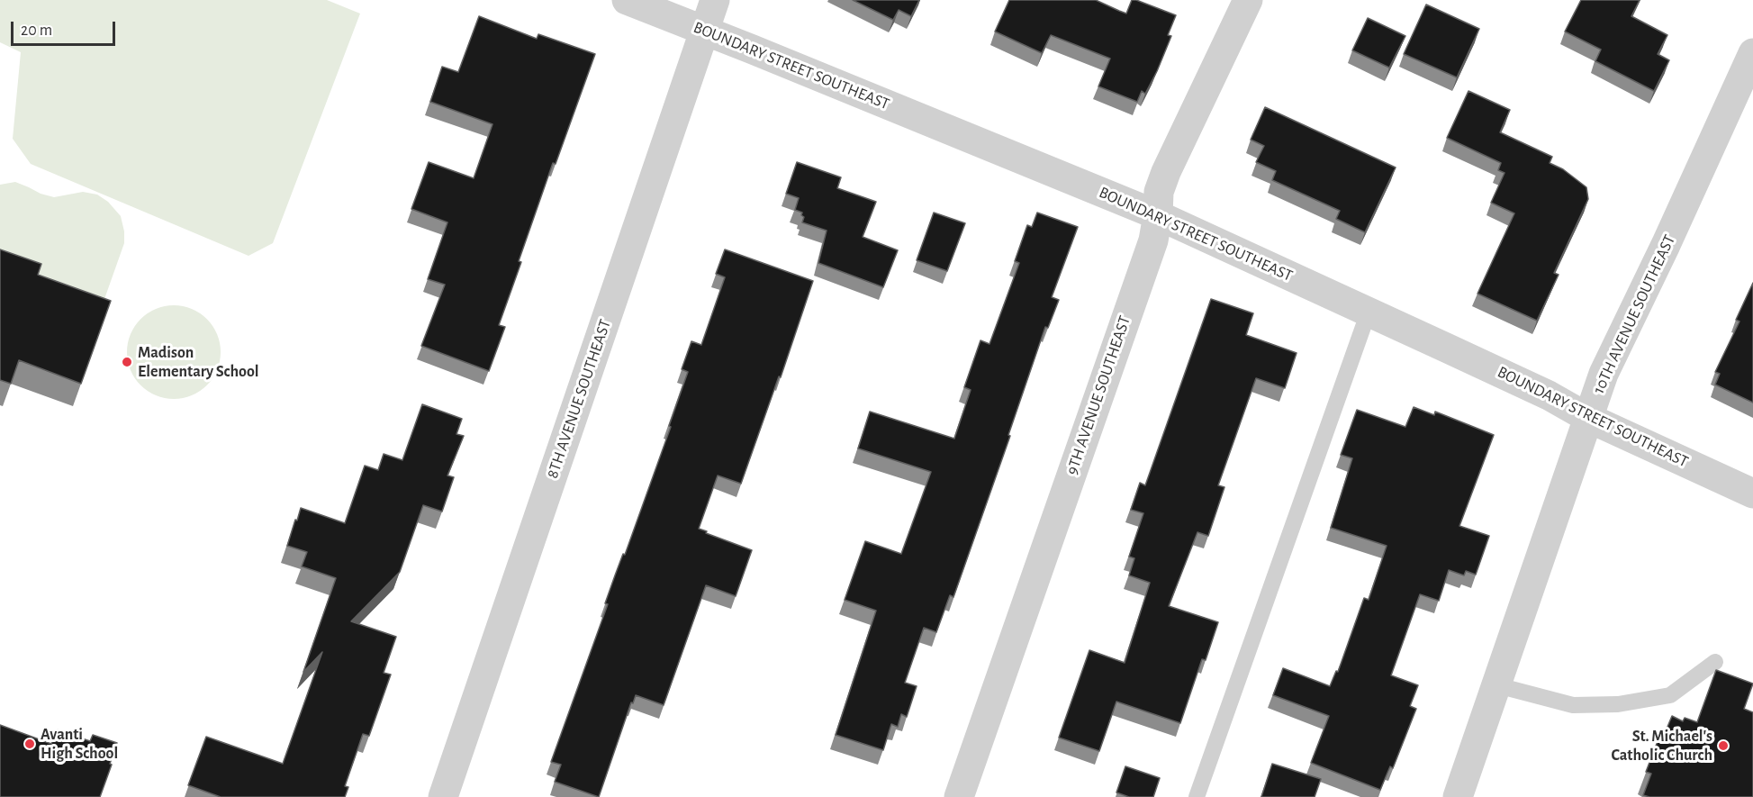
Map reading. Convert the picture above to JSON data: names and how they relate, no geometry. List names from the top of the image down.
{
  "streets": {
    "street": [
      "BOUNDARY STREET SOUTHEAST",
      "10TH AVENUE SOUTHEAST",
      "9TH AVENUE SOUTHEAST",
      "8TH AVENUE SOUTHEAST"
    ]
  },
  "crossings": [
    ["BOUNDARY STREET SOUTHEAST", "10TH AVENUE SOUTHEAST"],
    ["BOUNDARY STREET SOUTHEAST", "9TH AVENUE SOUTHEAST"],
    ["BOUNDARY STREET SOUTHEAST", "8TH AVENUE SOUTHEAST"]
  ],
  "places": ["Madison Elementary School", "Avanti High School", "St. Michael's Catholic Church"],
  "scale_bar": "20 m"
}
